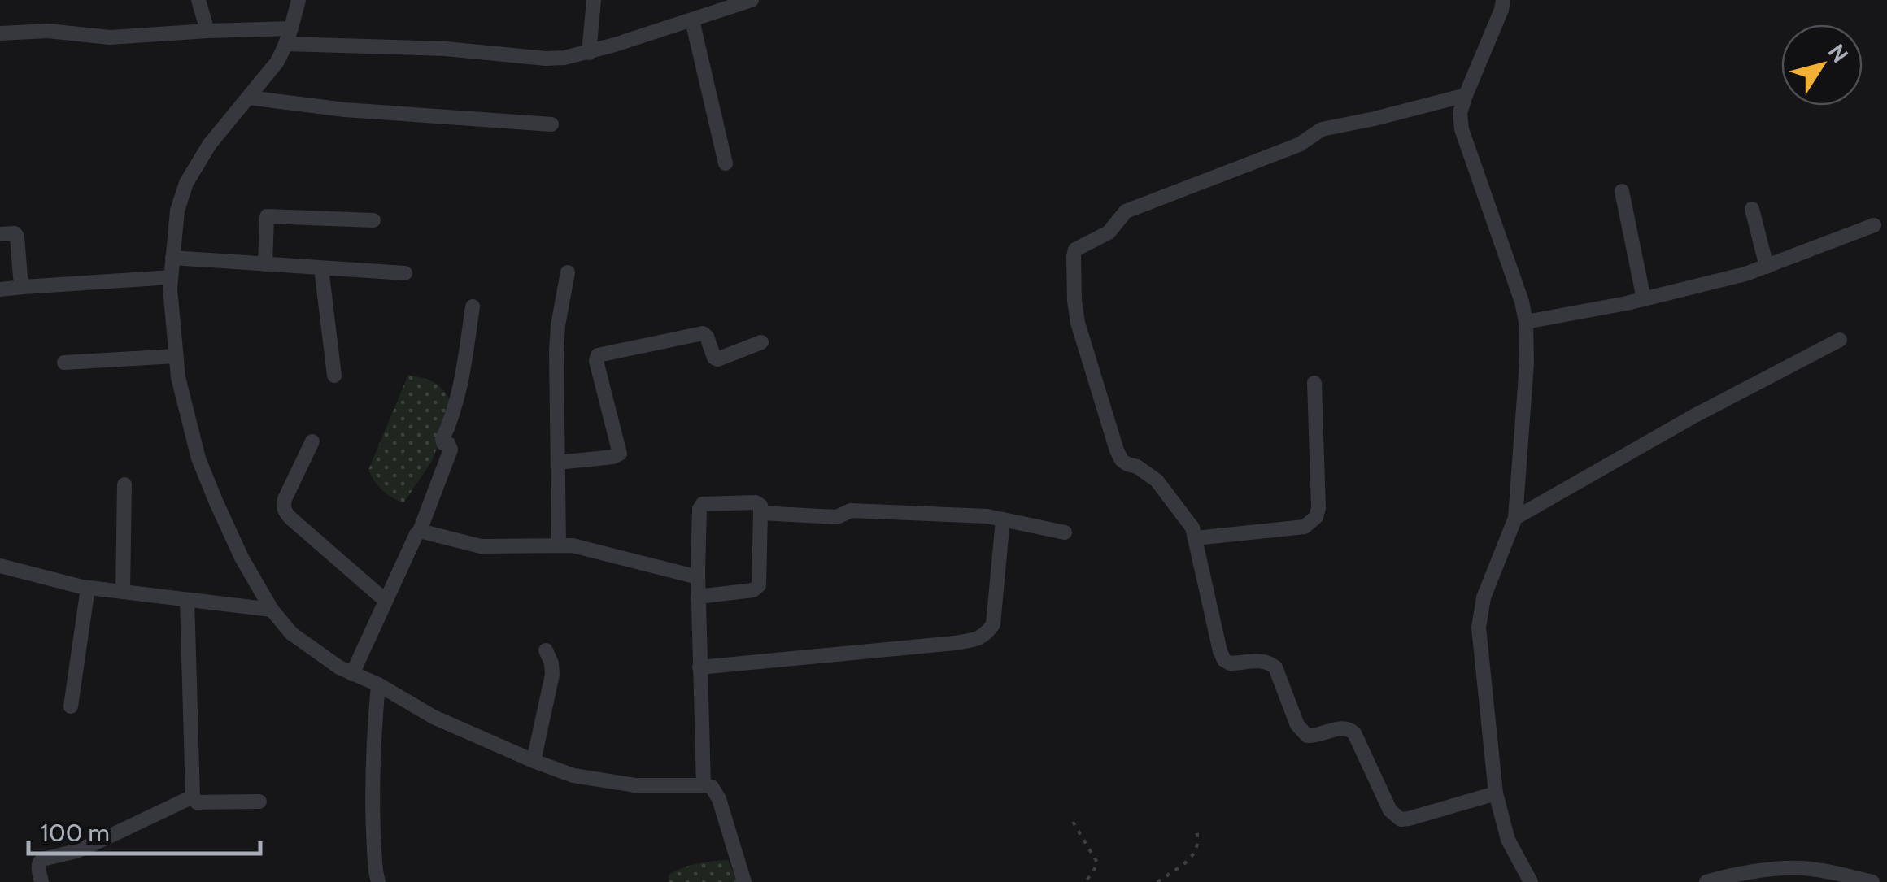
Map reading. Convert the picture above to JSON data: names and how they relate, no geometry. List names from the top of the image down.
{
  "scale_bar": "100 m",
  "north": "top right"
}
